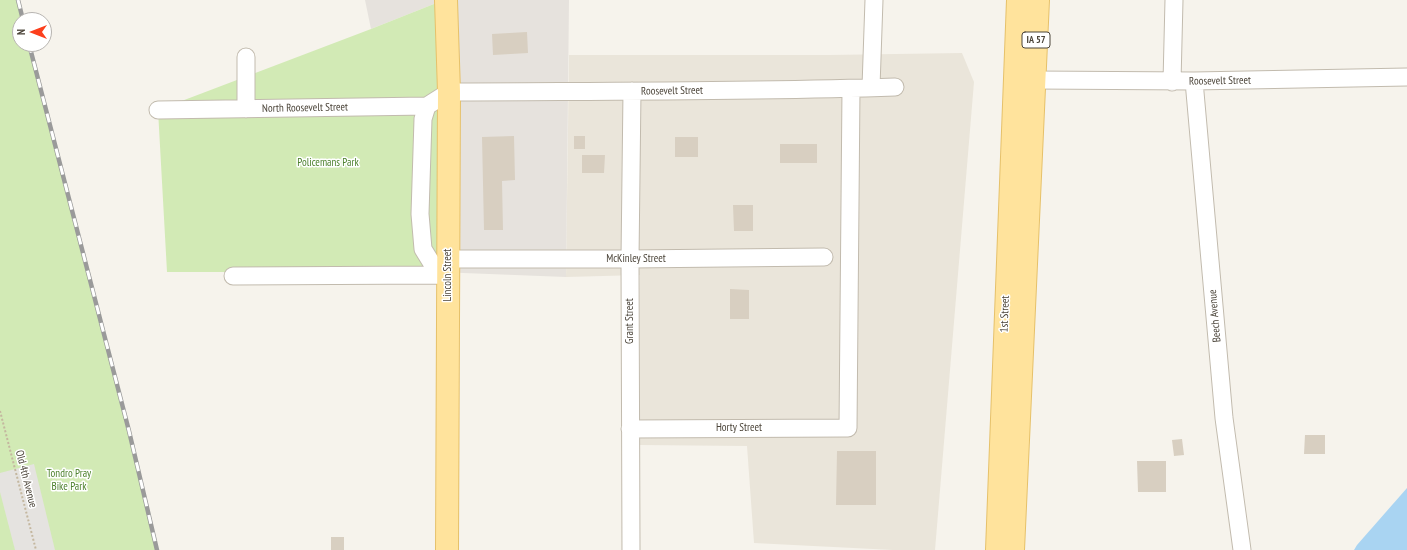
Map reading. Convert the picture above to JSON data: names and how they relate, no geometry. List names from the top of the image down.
{
  "streets": {
    "main road": ["IA 57", "Lincoln Street", "1st Street"],
    "street": [
      "Roosevelt Street",
      "North Roosevelt Street",
      "McKinley Street",
      "Beech Avenue",
      "Grant Street",
      "Horty Street"
    ],
    "path": ["Old 4th Avenue"]
  },
  "crossings": [
    ["IA 57", "Roosevelt Street"],
    ["IA 57", "1st Street"],
    ["Roosevelt Street", "Lincoln Street"],
    ["Roosevelt Street", "1st Street"],
    ["Roosevelt Street", "Beech Avenue"],
    ["Roosevelt Street", "Grant Street"],
    ["Roosevelt Street", "Horty Street"],
    ["McKinley Street", "Lincoln Street"],
    ["McKinley Street", "Grant Street"],
    ["Grant Street", "Horty Street"]
  ],
  "parks": ["Policemans Park", "Tondro Pray Bike Park"],
  "north": "left"
}
